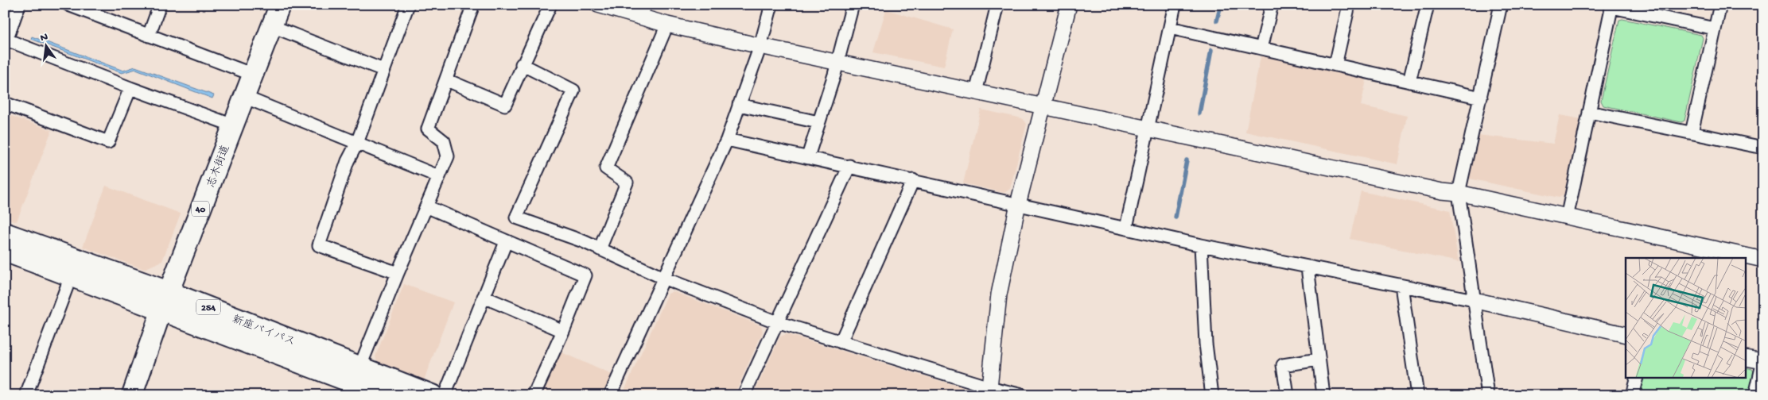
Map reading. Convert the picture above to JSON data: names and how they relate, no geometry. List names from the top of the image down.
{
  "streets": {
    "highway": ["254", "新座バイパス"],
    "main road": ["志木街道", "40"]
  },
  "crossings": [
    ["志木街道", "新座バイパス"]
  ],
  "north": "top"
}
